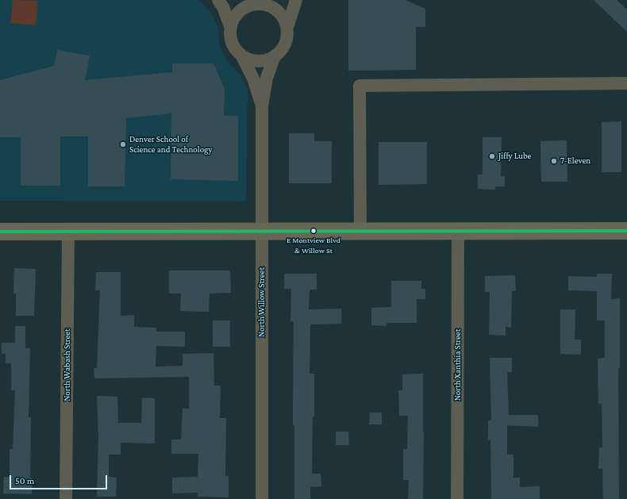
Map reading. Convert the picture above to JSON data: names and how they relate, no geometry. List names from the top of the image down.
{
  "streets": {
    "street": ["North Willow Street", "North Wabash Street", "North Xanthia Street"]
  },
  "places": [
    "Denver School of Science and Technology",
    "Jiffy Lube",
    "7-Eleven",
    "E Montview Blvd & Willow St"
  ],
  "scale_bar": "50 m"
}
